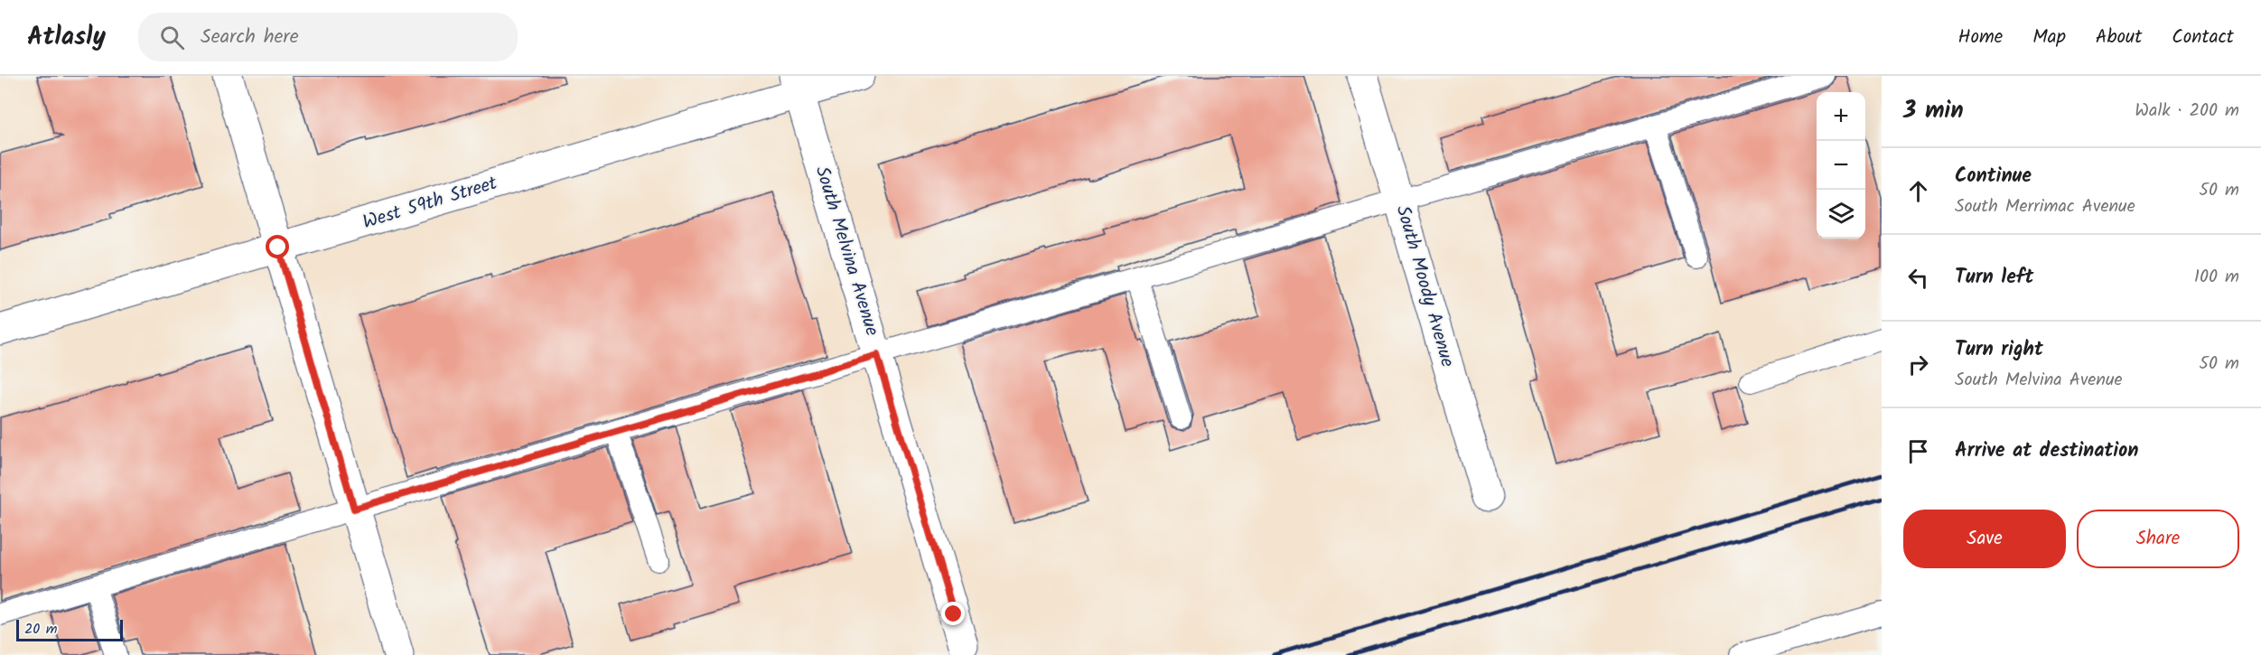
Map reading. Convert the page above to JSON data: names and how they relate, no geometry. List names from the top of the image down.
{
  "streets": {
    "street": ["West 59th Street", "South Melvina Avenue", "South Moody Avenue"]
  },
  "crossings": [
    ["West 59th Street", "South Melvina Avenue"]
  ],
  "scale_bar": "20 m",
  "page": {
    "header": "Atlasly",
    "search": "Search here",
    "nav": [
      "Home",
      "Map",
      "About",
      "Contact"
    ],
    "heading": ["3 min", "Walk · 200 m"],
    "map_buttons": ["+", "−"],
    "list": [
      ["Continue", "South Merrimac Avenue", "50 m"],
      ["Turn left", "100 m"],
      ["Turn right", "South Melvina Avenue", "50 m"],
      "Arrive at destination"
    ],
    "buttons": ["Save", "Share"],
    "scale": "20 m"
  }
}
